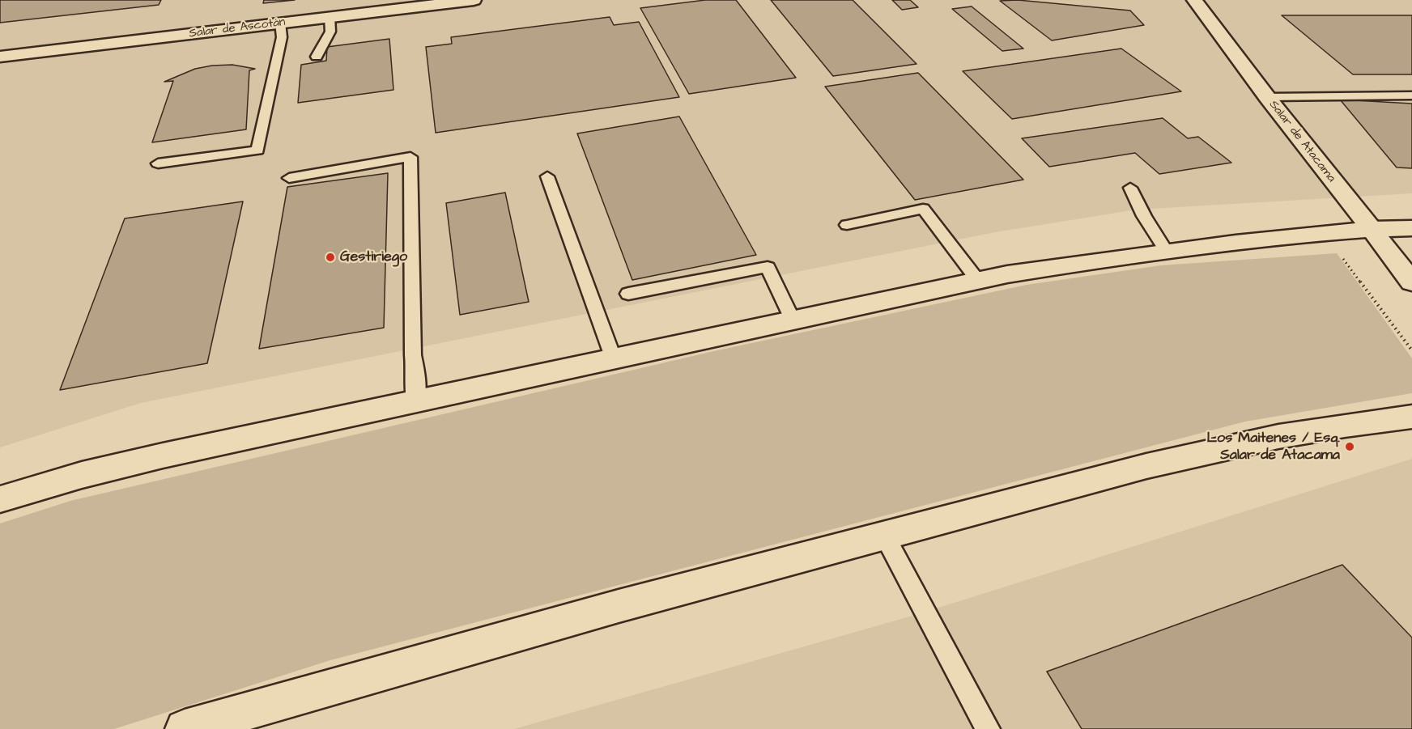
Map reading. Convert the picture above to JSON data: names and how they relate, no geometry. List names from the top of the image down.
{
  "streets": {
    "street": ["Salar de Ascotán", "Salar de Atacama"]
  },
  "places": ["Gestiriego", "Los Maitenes / Esq. Salar de Atacama"]
}
